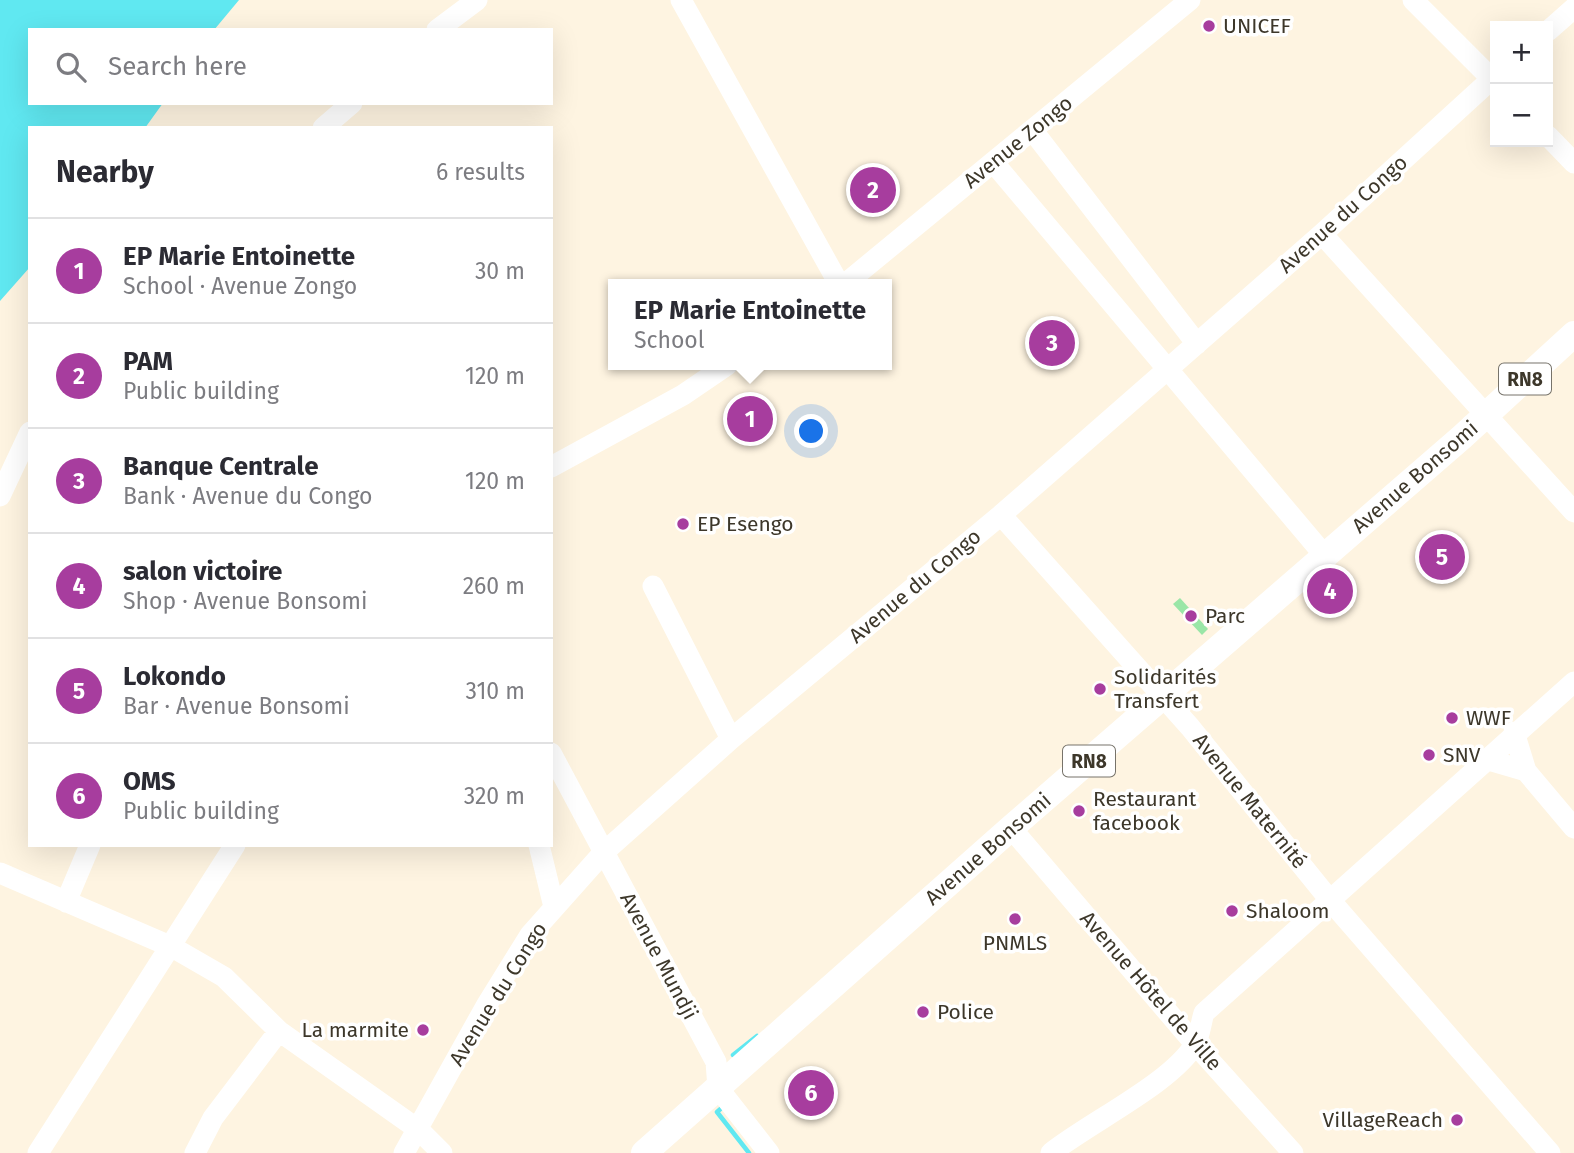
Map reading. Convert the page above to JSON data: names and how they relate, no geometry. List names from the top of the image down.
{
  "streets": {
    "main road": ["RN8", "Avenue Bonsomi"],
    "street": [
      "Avenue Zongo",
      "Avenue du Congo",
      "Avenue Maternité",
      "Avenue Mundji",
      "Avenue Hôtel de Ville"
    ]
  },
  "crossings": [
    ["Avenue du Congo", "Avenue Maternité"],
    ["Avenue du Congo", "Avenue Mundji"],
    ["RN8", "Avenue Bonsomi"],
    ["RN8", "Avenue Mundji"],
    ["Avenue Bonsomi", "Avenue Maternité"],
    ["Avenue Bonsomi", "Avenue Mundji"],
    ["Avenue Bonsomi", "Avenue Hôtel de Ville"]
  ],
  "places": [
    "UNICEF",
    "EP Esengo",
    "Parc",
    "Solidarités Transfert",
    "WWF",
    "SNV",
    "Restaurant facebook",
    "Shaloom",
    "PNMLS",
    "Police",
    "La marmite",
    "VillageReach"
  ],
  "page": {
    "map_buttons": ["+", "−"],
    "search": "Search here",
    "heading": ["Nearby", "6 results"],
    "pins": [
      "2",
      "3",
      "1",
      "5",
      "4",
      "6"
    ],
    "list": [
      {
        "mark": "1",
        "name": "EP Marie Entoinette",
        "note": "School · Avenue Zongo",
        "value": "30 m"
      },
      {
        "mark": "2",
        "name": "PAM",
        "note": "Public building",
        "value": "120 m"
      },
      {
        "mark": "3",
        "name": "Banque Centrale",
        "note": "Bank · Avenue du Congo",
        "value": "120 m"
      },
      {
        "mark": "4",
        "name": "salon victoire",
        "note": "Shop · Avenue Bonsomi",
        "value": "260 m"
      },
      {
        "mark": "5",
        "name": "Lokondo",
        "note": "Bar · Avenue Bonsomi",
        "value": "310 m"
      },
      {
        "mark": "6",
        "name": "OMS",
        "note": "Public building",
        "value": "320 m"
      }
    ],
    "popup": ["EP Marie Entoinette", "School"]
  }
}
